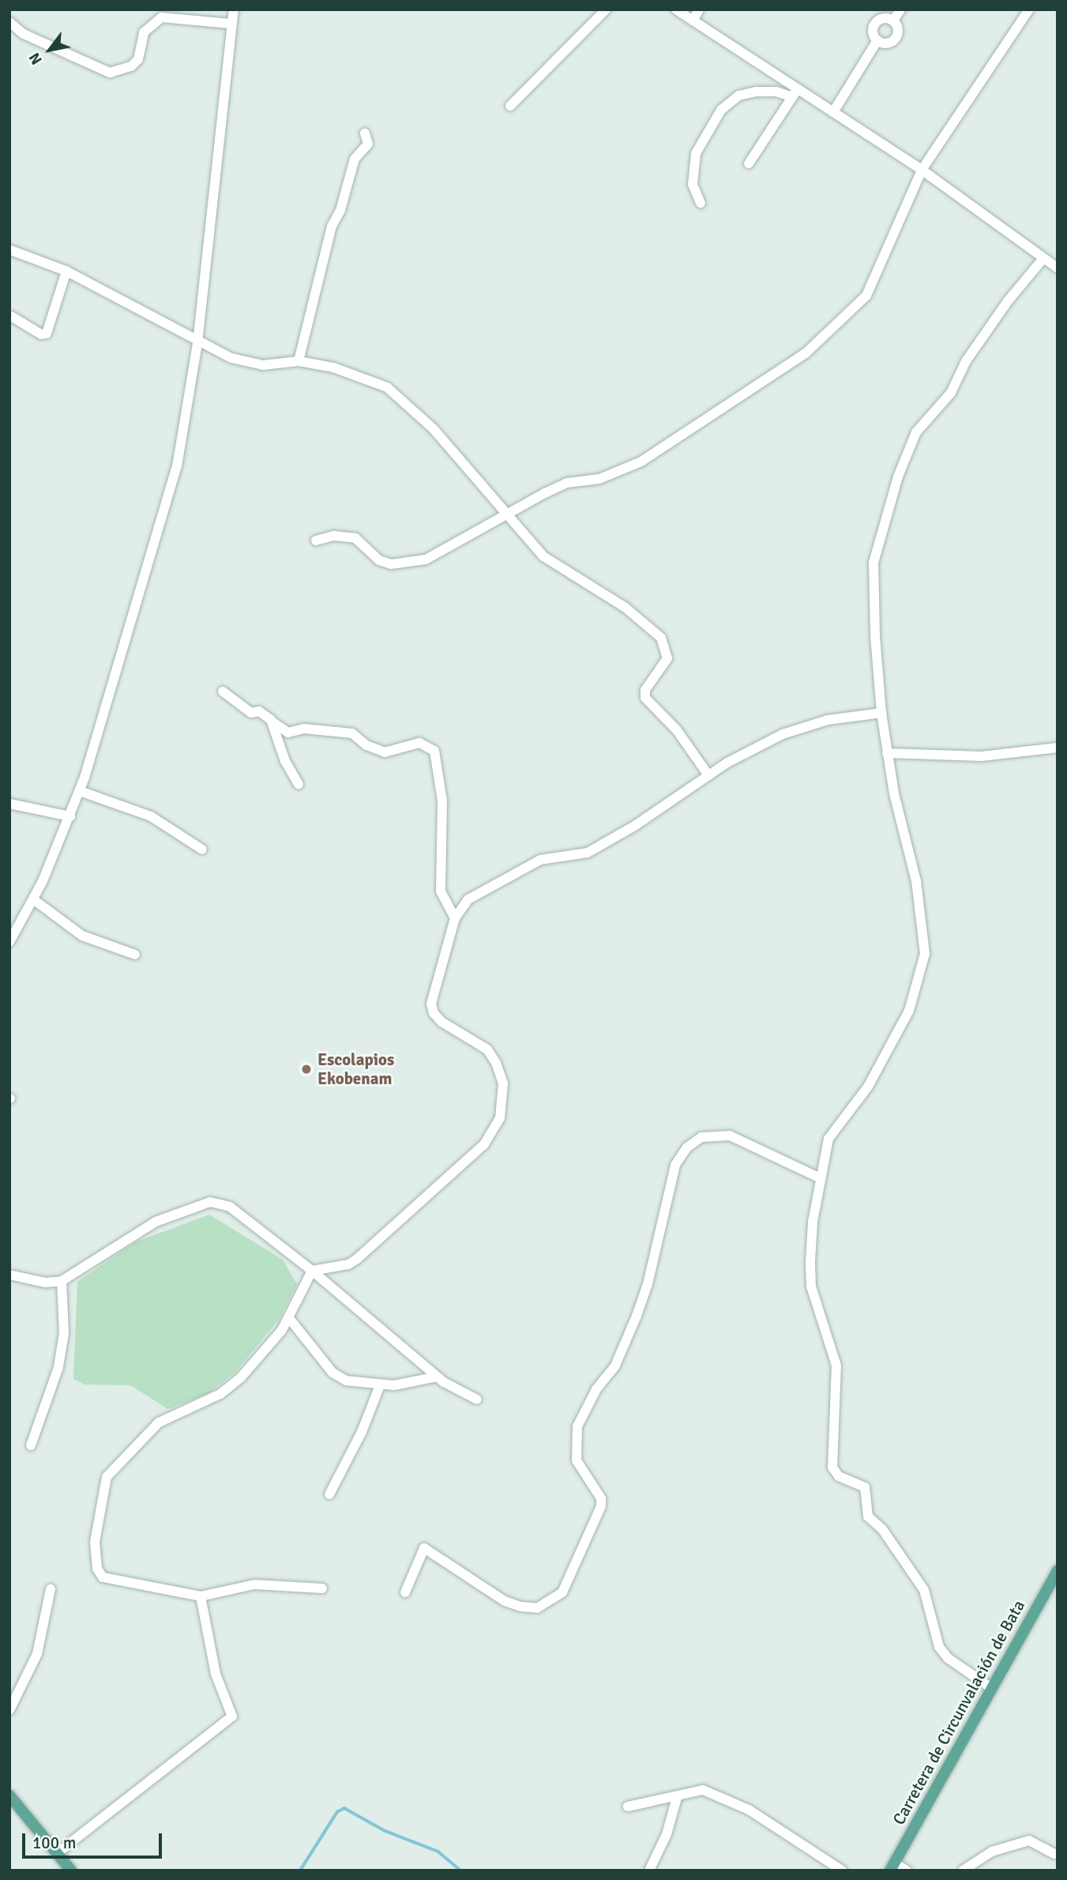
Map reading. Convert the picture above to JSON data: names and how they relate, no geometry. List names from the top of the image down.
{
  "streets": {
    "main road": ["Carretera de Circunvalación de Bata"]
  },
  "places": ["Escolapios Ekobenam"],
  "scale_bar": "100 m",
  "north": "bottom left"
}
